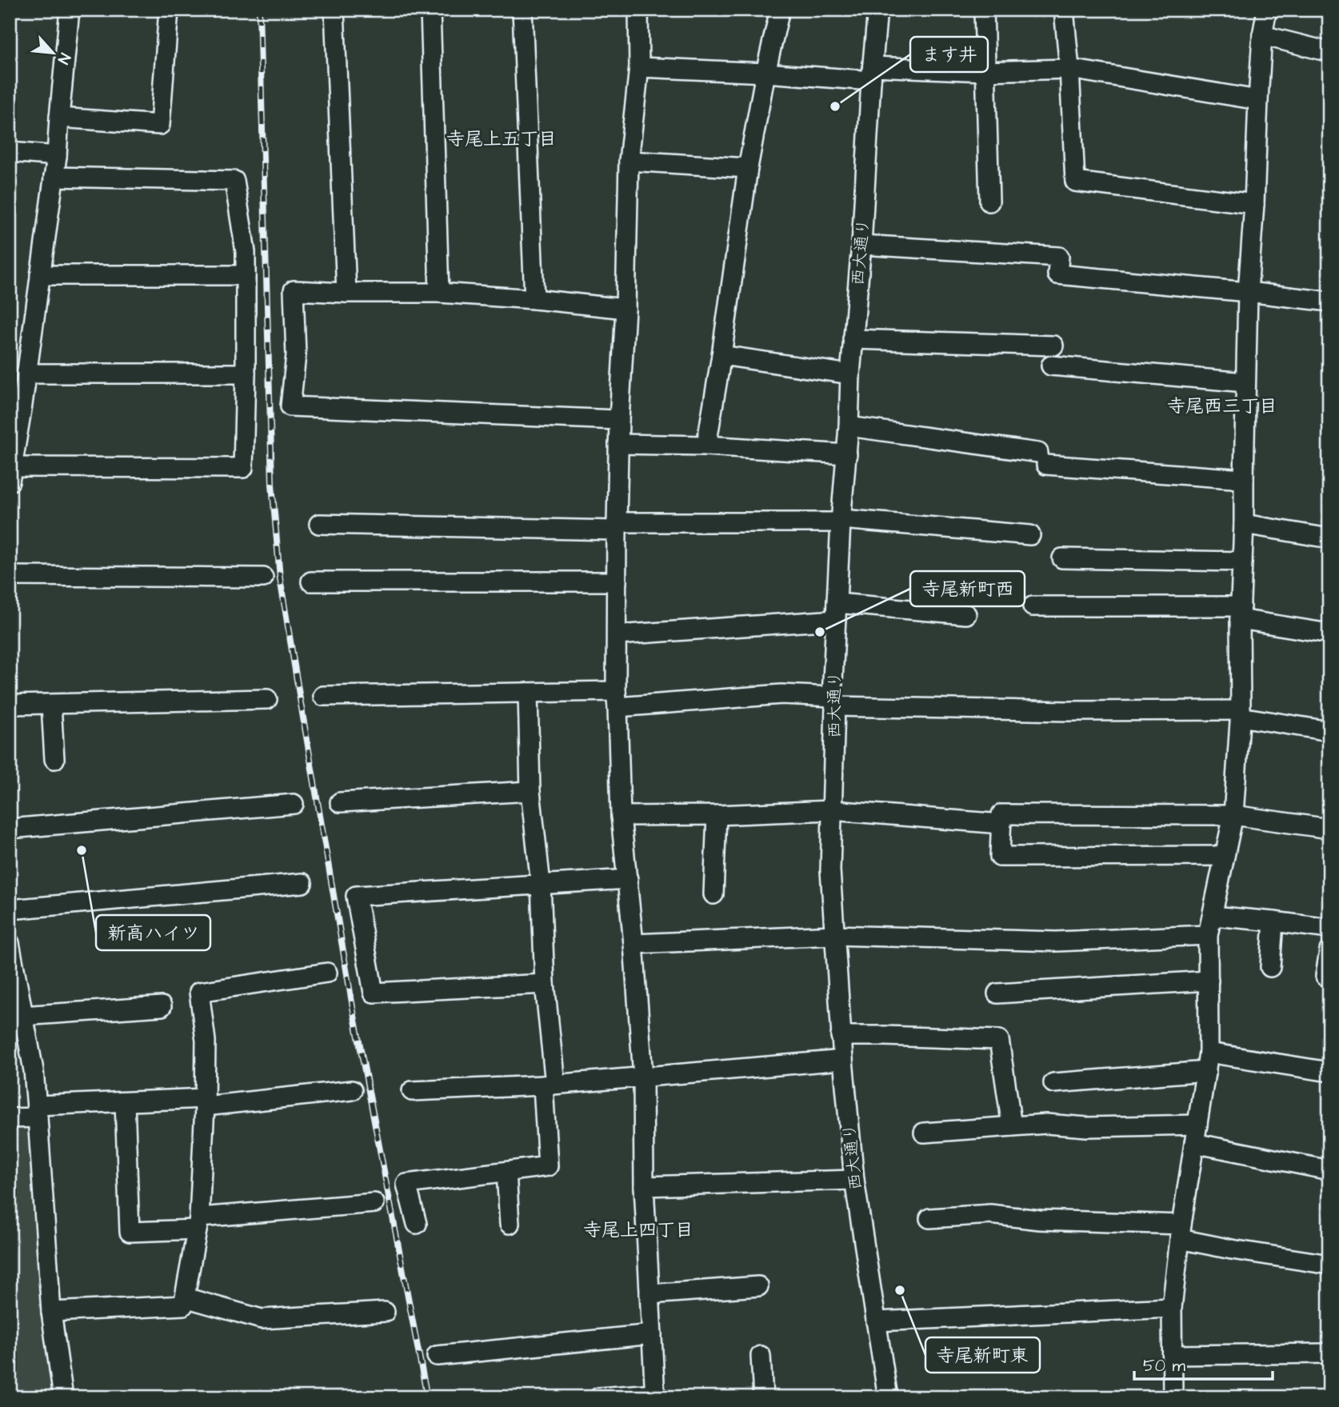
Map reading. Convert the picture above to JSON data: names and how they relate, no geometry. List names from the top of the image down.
{
  "streets": {
    "street": ["西大通り"]
  },
  "districts": ["寺尾上五丁目", "寺尾西三丁目", "寺尾上四丁目"],
  "places": [
    "ます井",
    "寺尾新町西",
    "新高ハイツ",
    "寺尾新町東"
  ],
  "scale_bar": "50 m",
  "north": "bottom right"
}
